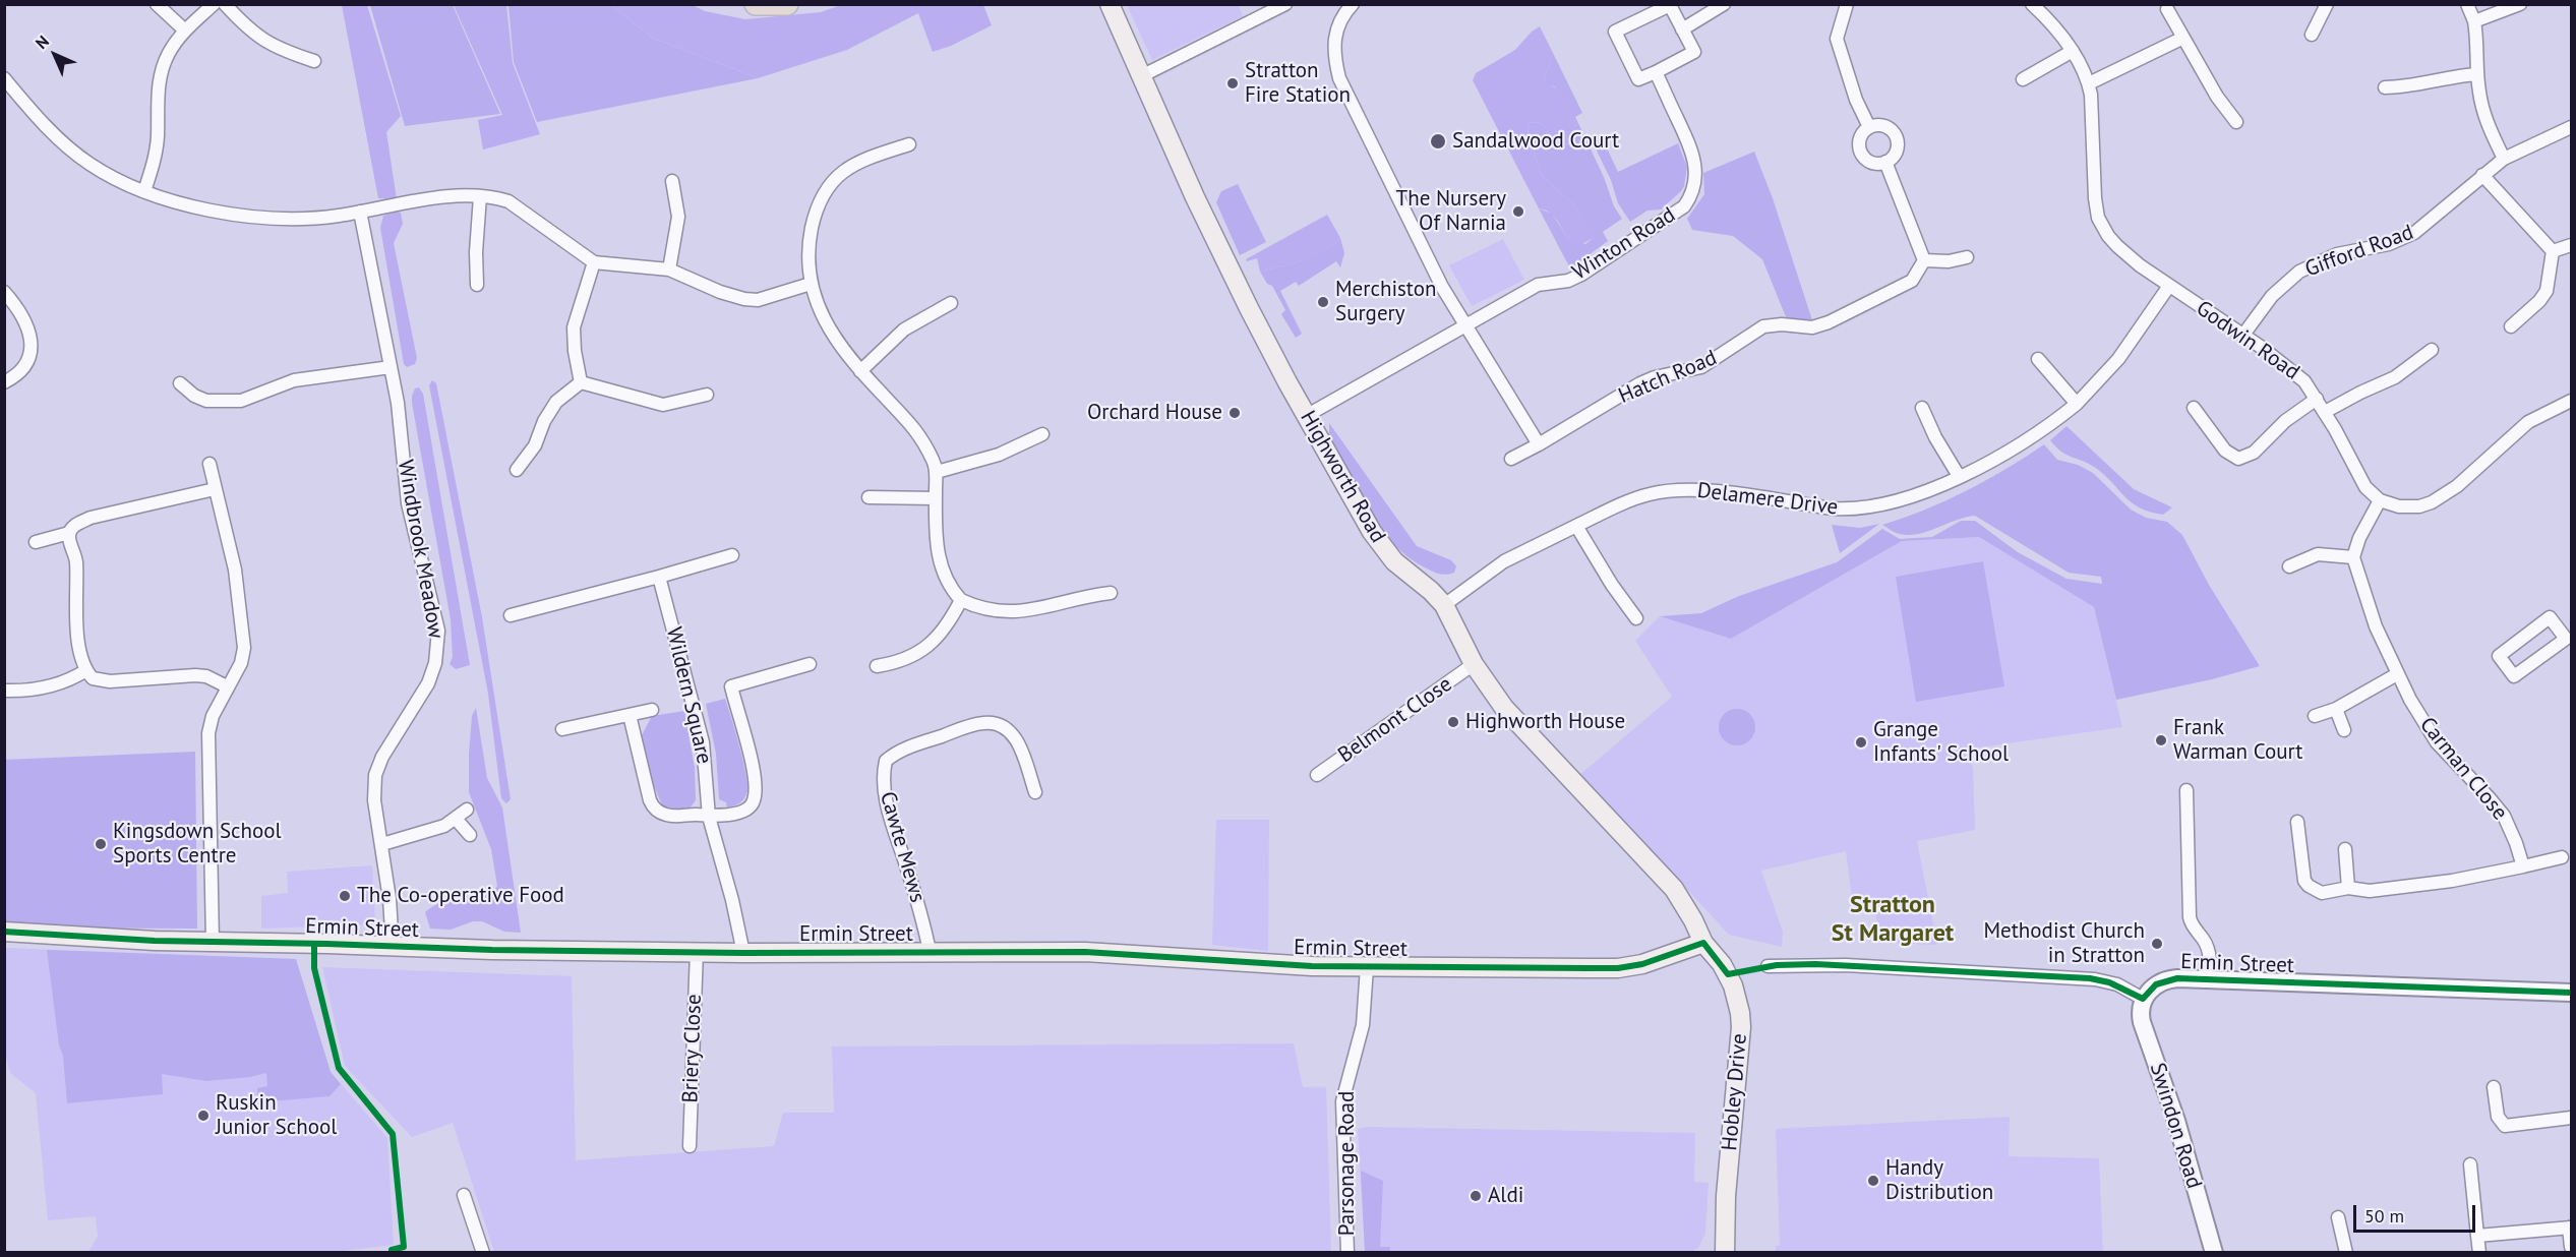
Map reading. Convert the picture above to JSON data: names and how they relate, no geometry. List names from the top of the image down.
{
  "streets": {
    "main road": ["Highworth Road", "Ermin Street", "Hobley Drive"],
    "street": [
      "Winton Road",
      "Gifford Road",
      "Godwin Road",
      "Hatch Road",
      "Delamere Drive",
      "Windbrook Meadow",
      "Wildern Square",
      "Belmont Close",
      "Carman Close",
      "Cawte Mews",
      "Briery Close",
      "Swindon Road",
      "Parsonage Road"
    ]
  },
  "crossings": [
    ["Winton Road", "Highworth Road"],
    ["Gifford Road", "Godwin Road"],
    ["Godwin Road", "Delamere Drive"],
    ["Highworth Road", "Delamere Drive"],
    ["Highworth Road", "Belmont Close"],
    ["Highworth Road", "Ermin Street"],
    ["Highworth Road", "Hobley Drive"],
    ["Windbrook Meadow", "Ermin Street"],
    ["Wildern Square", "Ermin Street"],
    ["Cawte Mews", "Ermin Street"],
    ["Ermin Street", "Briery Close"],
    ["Ermin Street", "Hobley Drive"],
    ["Ermin Street", "Swindon Road"],
    ["Ermin Street", "Parsonage Road"]
  ],
  "districts": ["Stratton St Margaret"],
  "places": [
    "Stratton Fire Station",
    "Sandalwood Court",
    "The Nursery Of Narnia",
    "Merchiston Surgery",
    "Orchard House",
    "Highworth House",
    "Frank Warman Court",
    "Grange Infants' School",
    "Kingsdown School Sports Centre",
    "The Co-operative Food",
    "Methodist Church in Stratton",
    "Ruskin Junior School",
    "Handy Distribution",
    "Aldi"
  ],
  "scale_bar": "50 m",
  "north": "top left"
}
